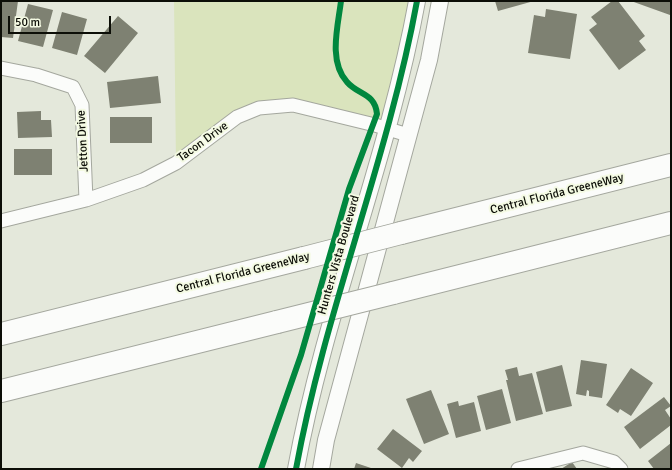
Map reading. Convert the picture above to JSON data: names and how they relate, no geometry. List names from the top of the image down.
{
  "streets": {
    "highway": ["Central Florida GreeneWay"],
    "street": ["Jetton Drive", "Tacon Drive", "Hunters Vista Boulevard"]
  },
  "crossings": [
    ["Jetton Drive", "Tacon Drive"],
    ["Tacon Drive", "Hunters Vista Boulevard"]
  ],
  "scale_bar": "50 m"
}
